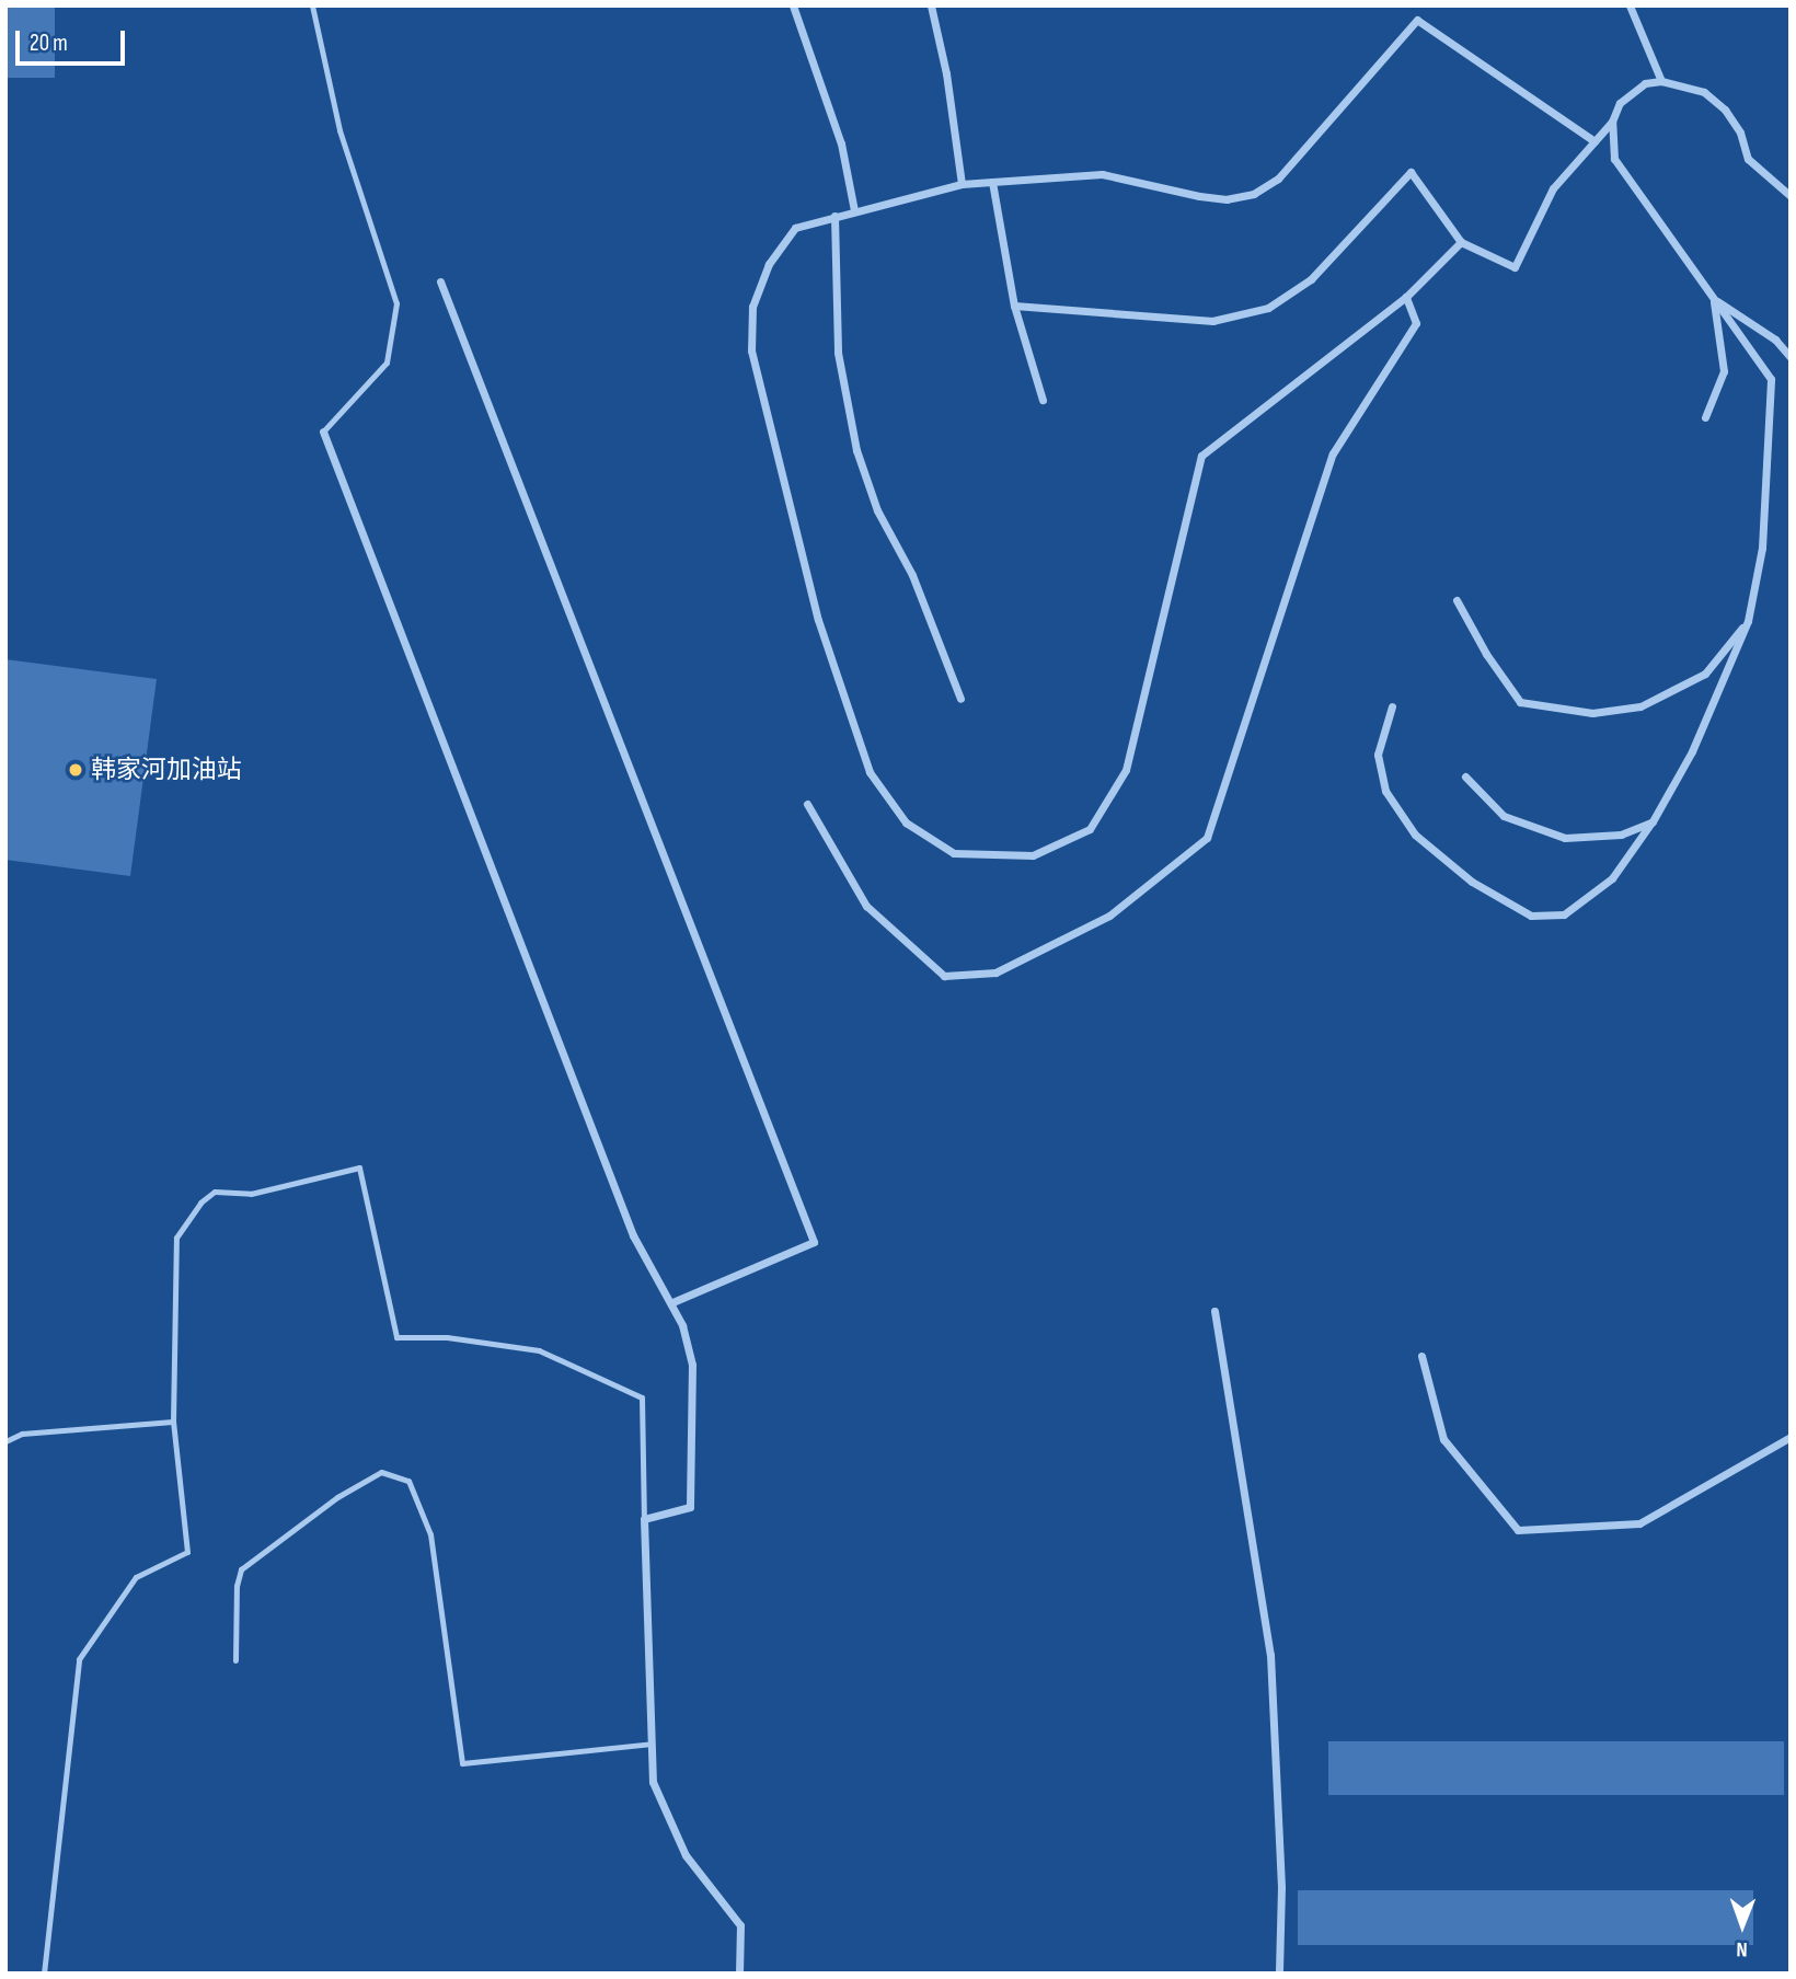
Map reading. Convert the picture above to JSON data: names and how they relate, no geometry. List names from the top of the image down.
{
  "places": ["韩家河加油站"],
  "scale_bar": "20 m",
  "north": "bottom"
}
